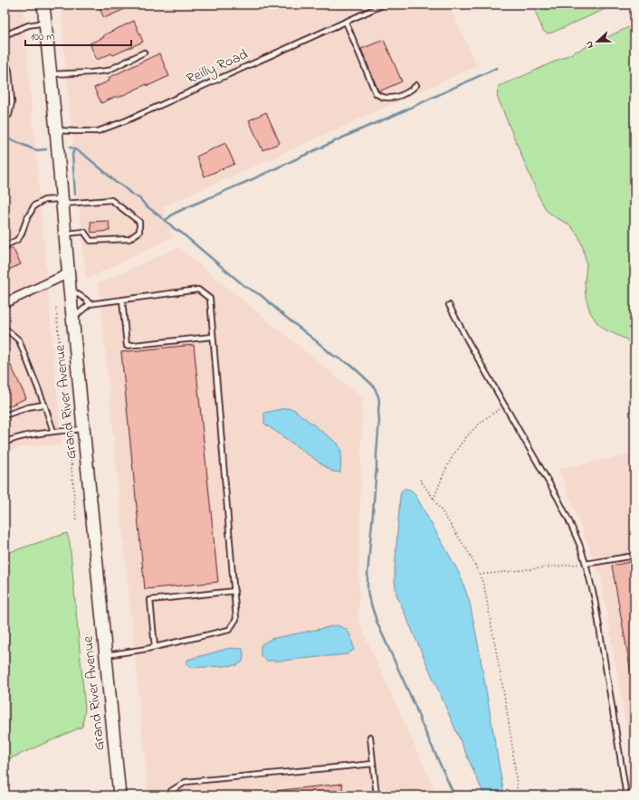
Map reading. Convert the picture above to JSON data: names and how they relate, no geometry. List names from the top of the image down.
{
  "streets": {
    "main road": ["Grand River Avenue"],
    "lane": ["Reilly Road"]
  },
  "crossings": [
    ["Reilly Road", "Grand River Avenue"]
  ],
  "scale_bar": "100 m",
  "north": "left"
}
